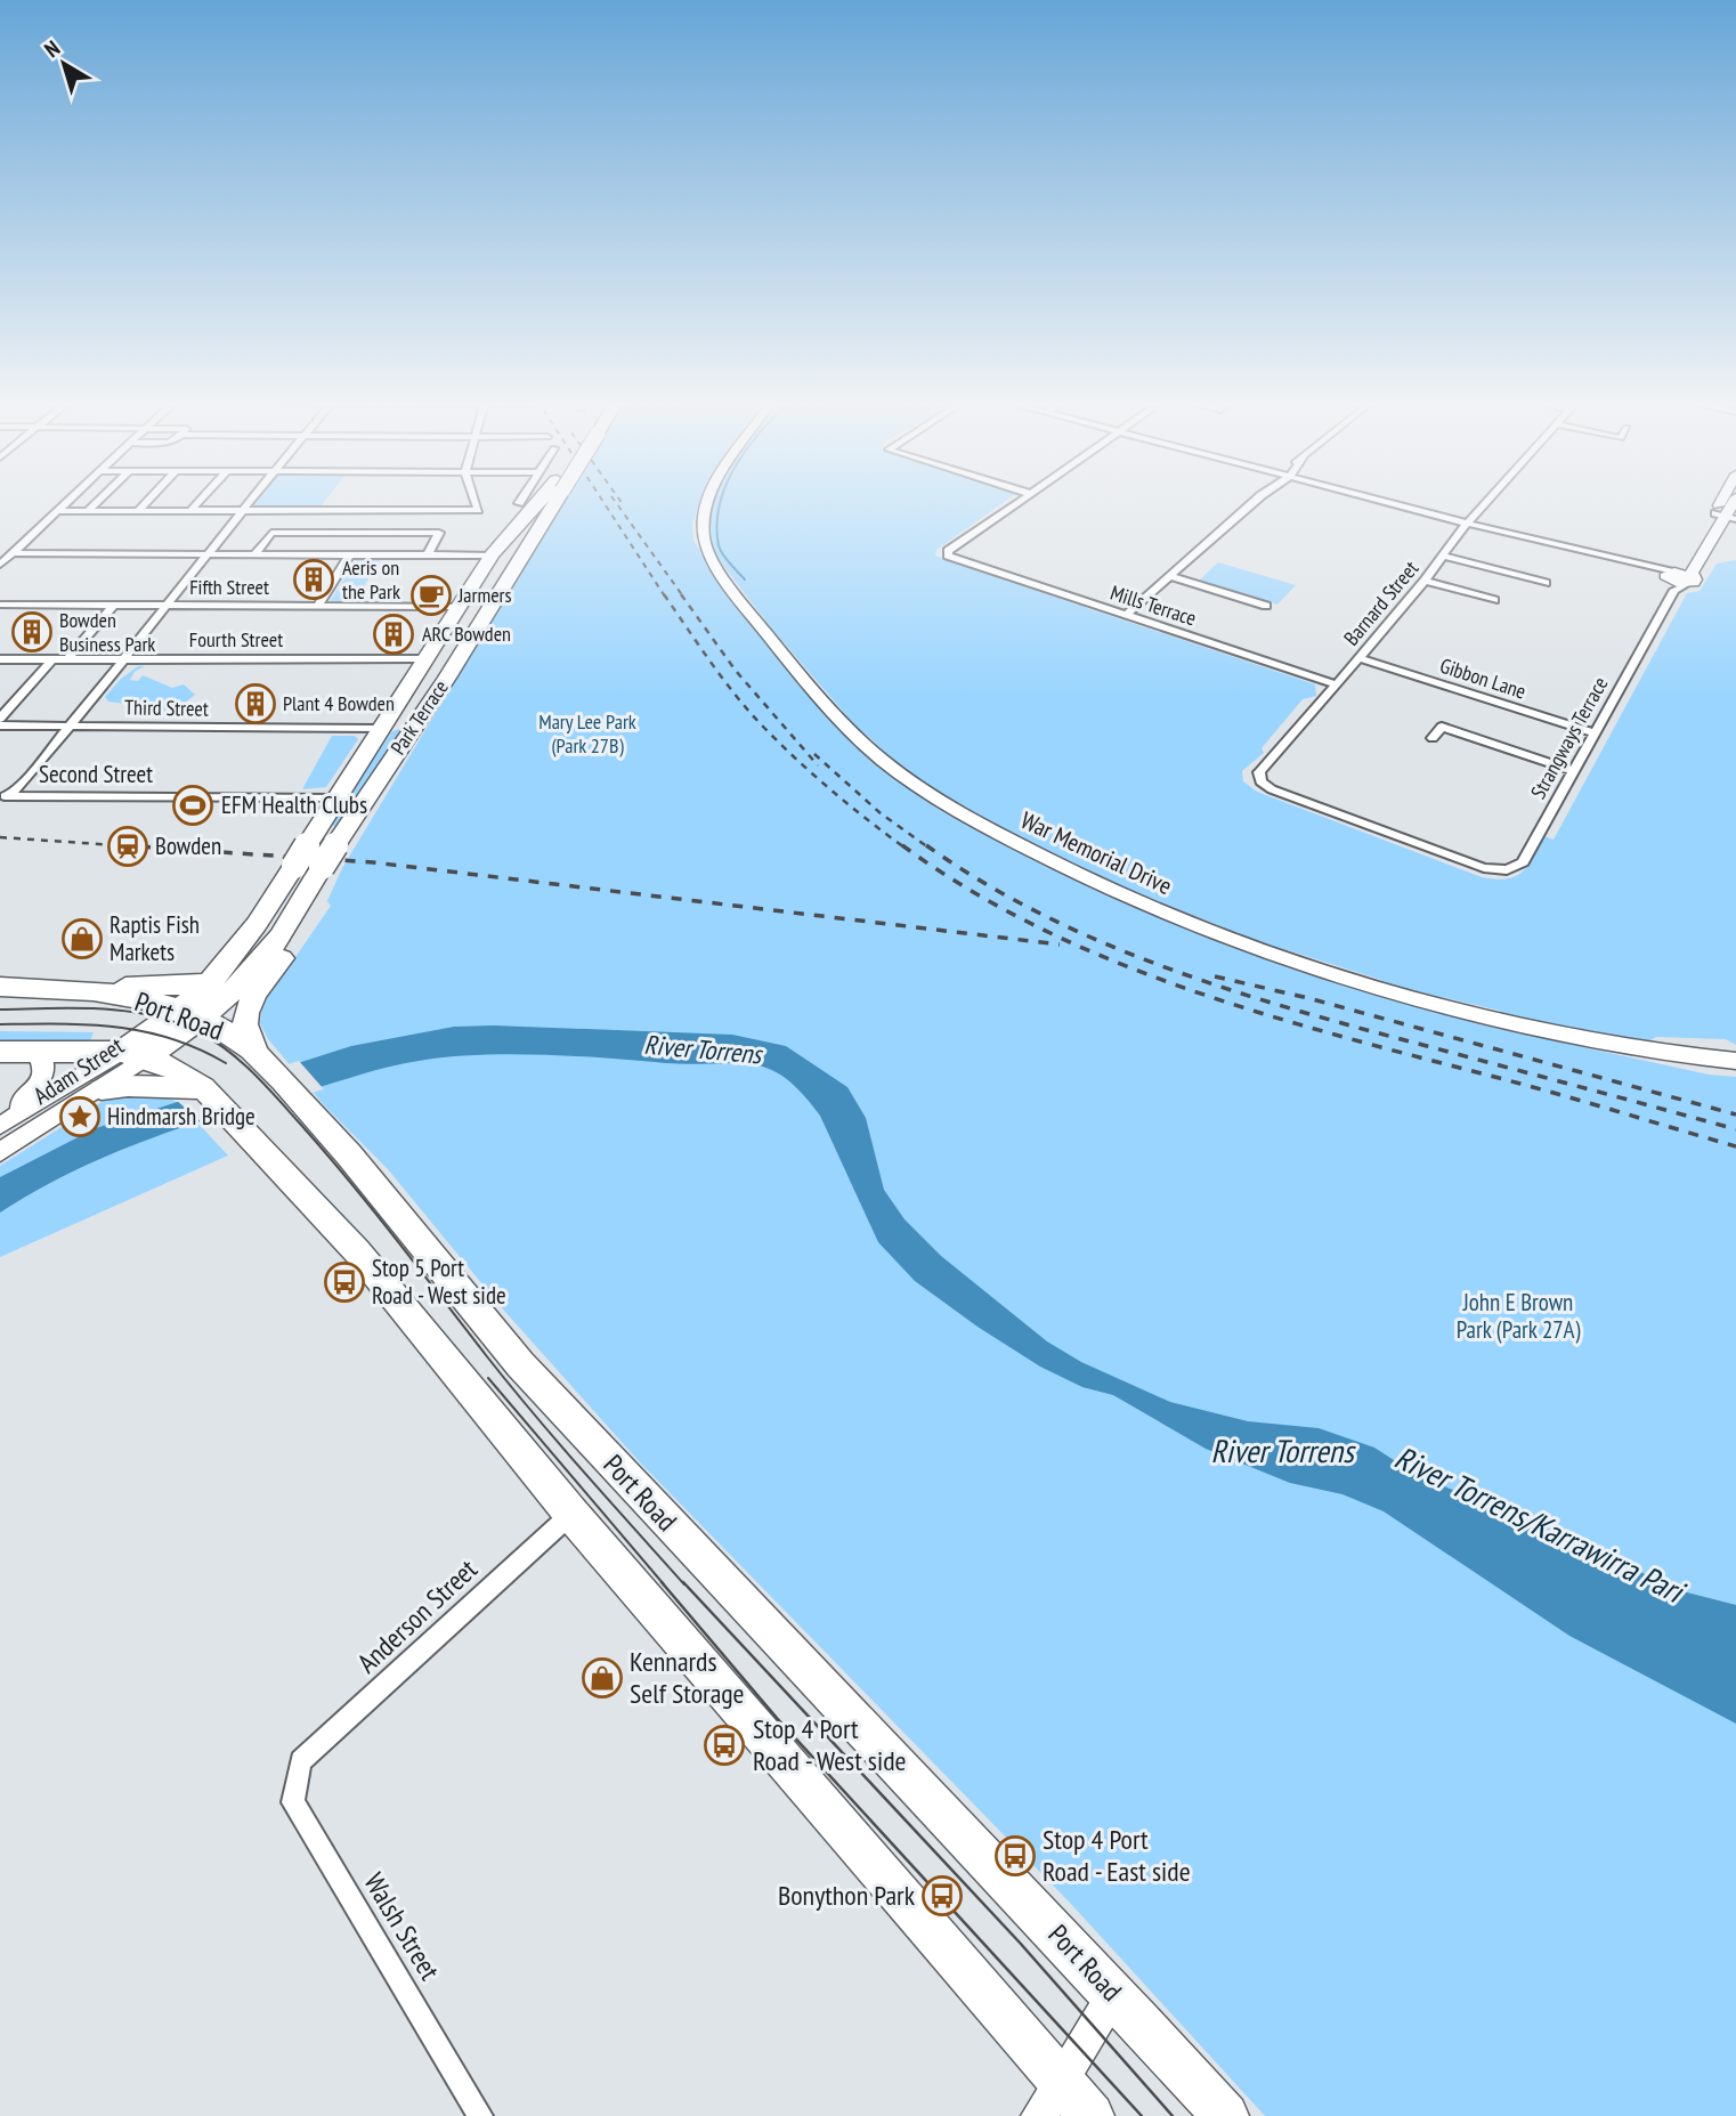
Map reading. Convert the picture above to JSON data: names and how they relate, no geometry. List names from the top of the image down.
{
  "streets": {
    "highway": ["Park Terrace", "Port Road"],
    "street": [
      "Fifth Street",
      "Barnard Street",
      "Mills Terrace",
      "Fourth Street",
      "Gibbon Lane",
      "Third Street",
      "Strangways Terrace",
      "Second Street",
      "War Memorial Drive",
      "Adam Street",
      "Anderson Street",
      "Walsh Street"
    ]
  },
  "crossings": [
    ["Fifth Street", "Park Terrace"],
    ["Barnard Street", "Mills Terrace"],
    ["Barnard Street", "Gibbon Lane"],
    ["Barnard Street", "Strangways Terrace"],
    ["Mills Terrace", "Strangways Terrace"],
    ["Fourth Street", "Park Terrace"],
    ["Gibbon Lane", "Strangways Terrace"],
    ["Third Street", "Park Terrace"],
    ["Park Terrace", "Second Street"],
    ["Park Terrace", "Port Road"],
    ["Port Road", "Adam Street"],
    ["Port Road", "Anderson Street"],
    ["Anderson Street", "Walsh Street"]
  ],
  "water": ["River Torrens", "River Torrens/Karrawirra Pari"],
  "parks": ["Mary Lee Park (Park 27B)", "John E Brown Park (Park 27A)"],
  "places": {
    "building": [
      "Aeris on the Park",
      "Bowden Business Park",
      "ARC Bowden",
      "Plant 4 Bowden"
    ],
    "cafe": ["Jarmers"],
    "sports": ["EFM Health Clubs"],
    "station": ["Bowden"],
    "shop": ["Raptis Fish Markets", "Kennards Self Storage"],
    "place": ["Hindmarsh Bridge"],
    "bus stop": [
      "Stop 5 Port Road - West side",
      "Stop 4 Port Road - West side",
      "Stop 4 Port Road - East side",
      "Bonython Park"
    ]
  },
  "north": "top left"
}
